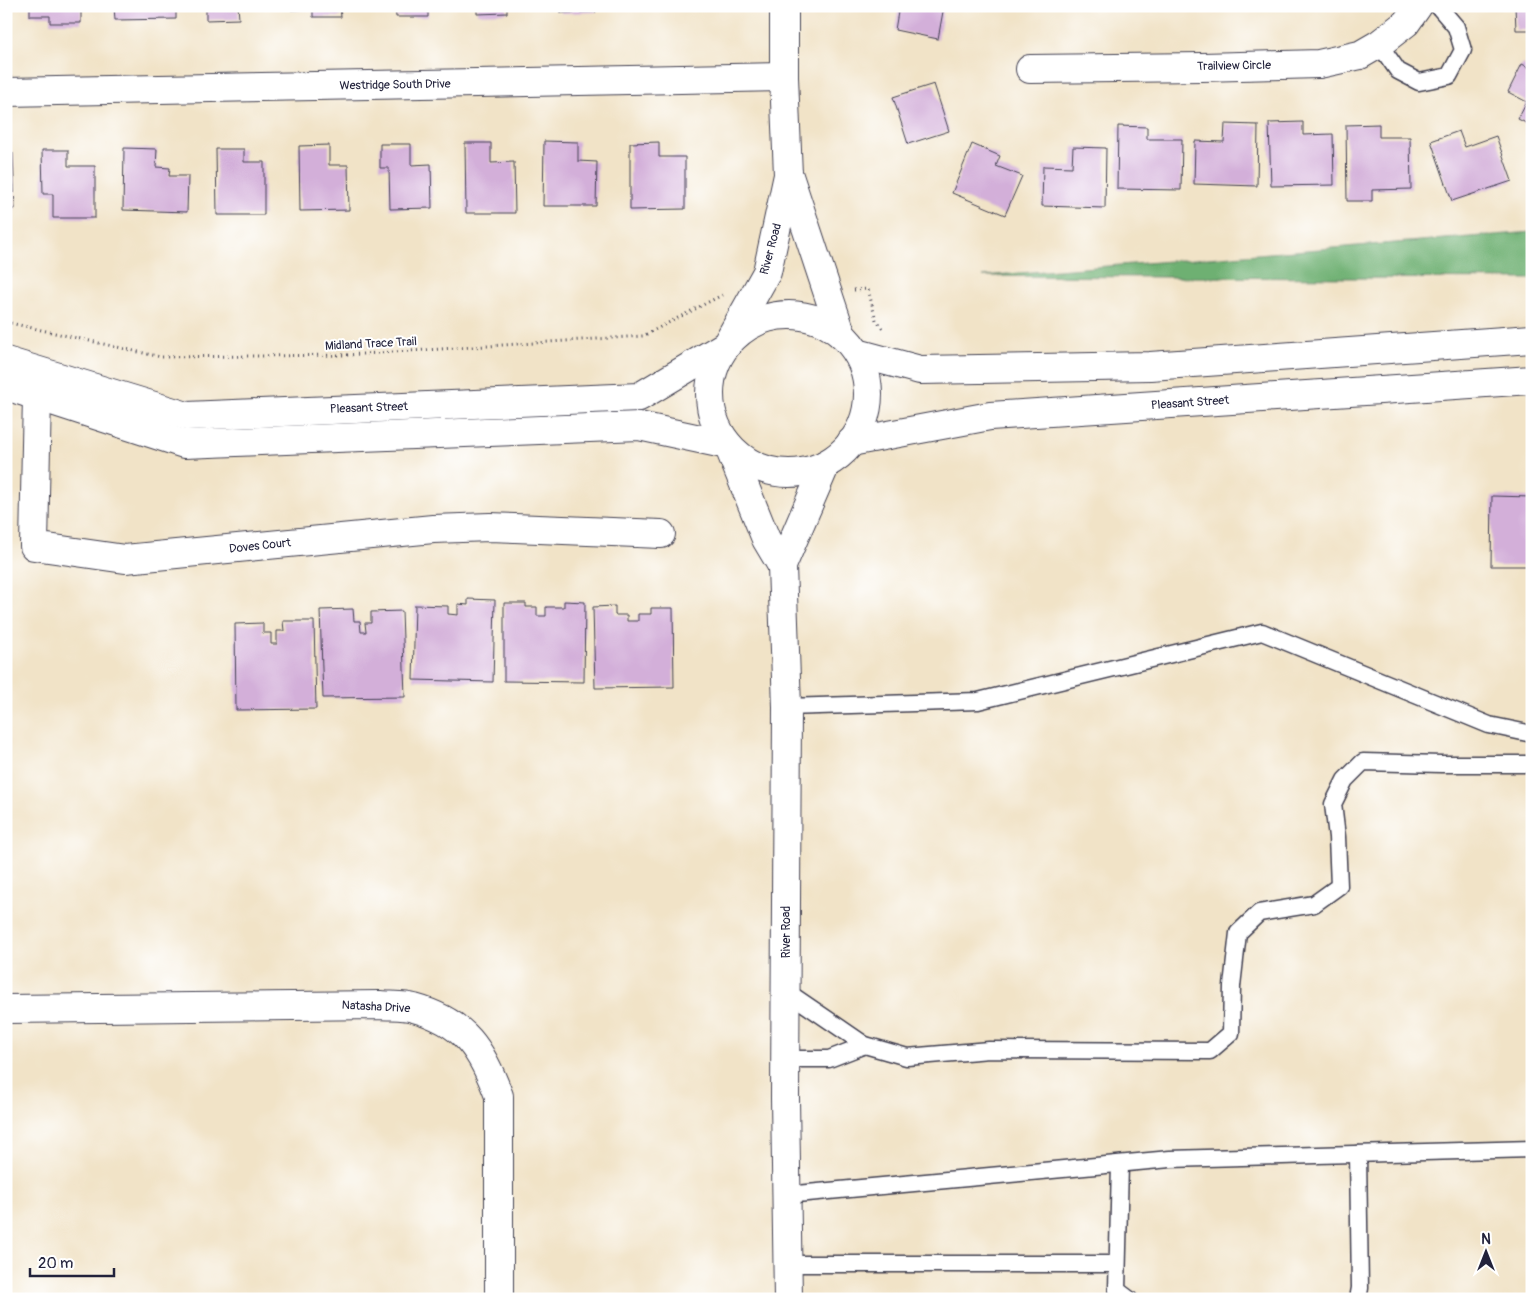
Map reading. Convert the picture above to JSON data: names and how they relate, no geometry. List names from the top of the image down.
{
  "streets": {
    "street": [
      "Trailview Circle",
      "Westridge South Drive",
      "River Road",
      "Pleasant Street",
      "Doves Court",
      "Natasha Drive"
    ],
    "path": ["Midland Trace Trail"]
  },
  "crossings": [
    ["Westridge South Drive", "River Road"],
    ["River Road", "Midland Trace Trail"],
    ["River Road", "Pleasant Street"],
    ["Pleasant Street", "Doves Court"]
  ],
  "scale_bar": "20 m",
  "north": "top"
}
